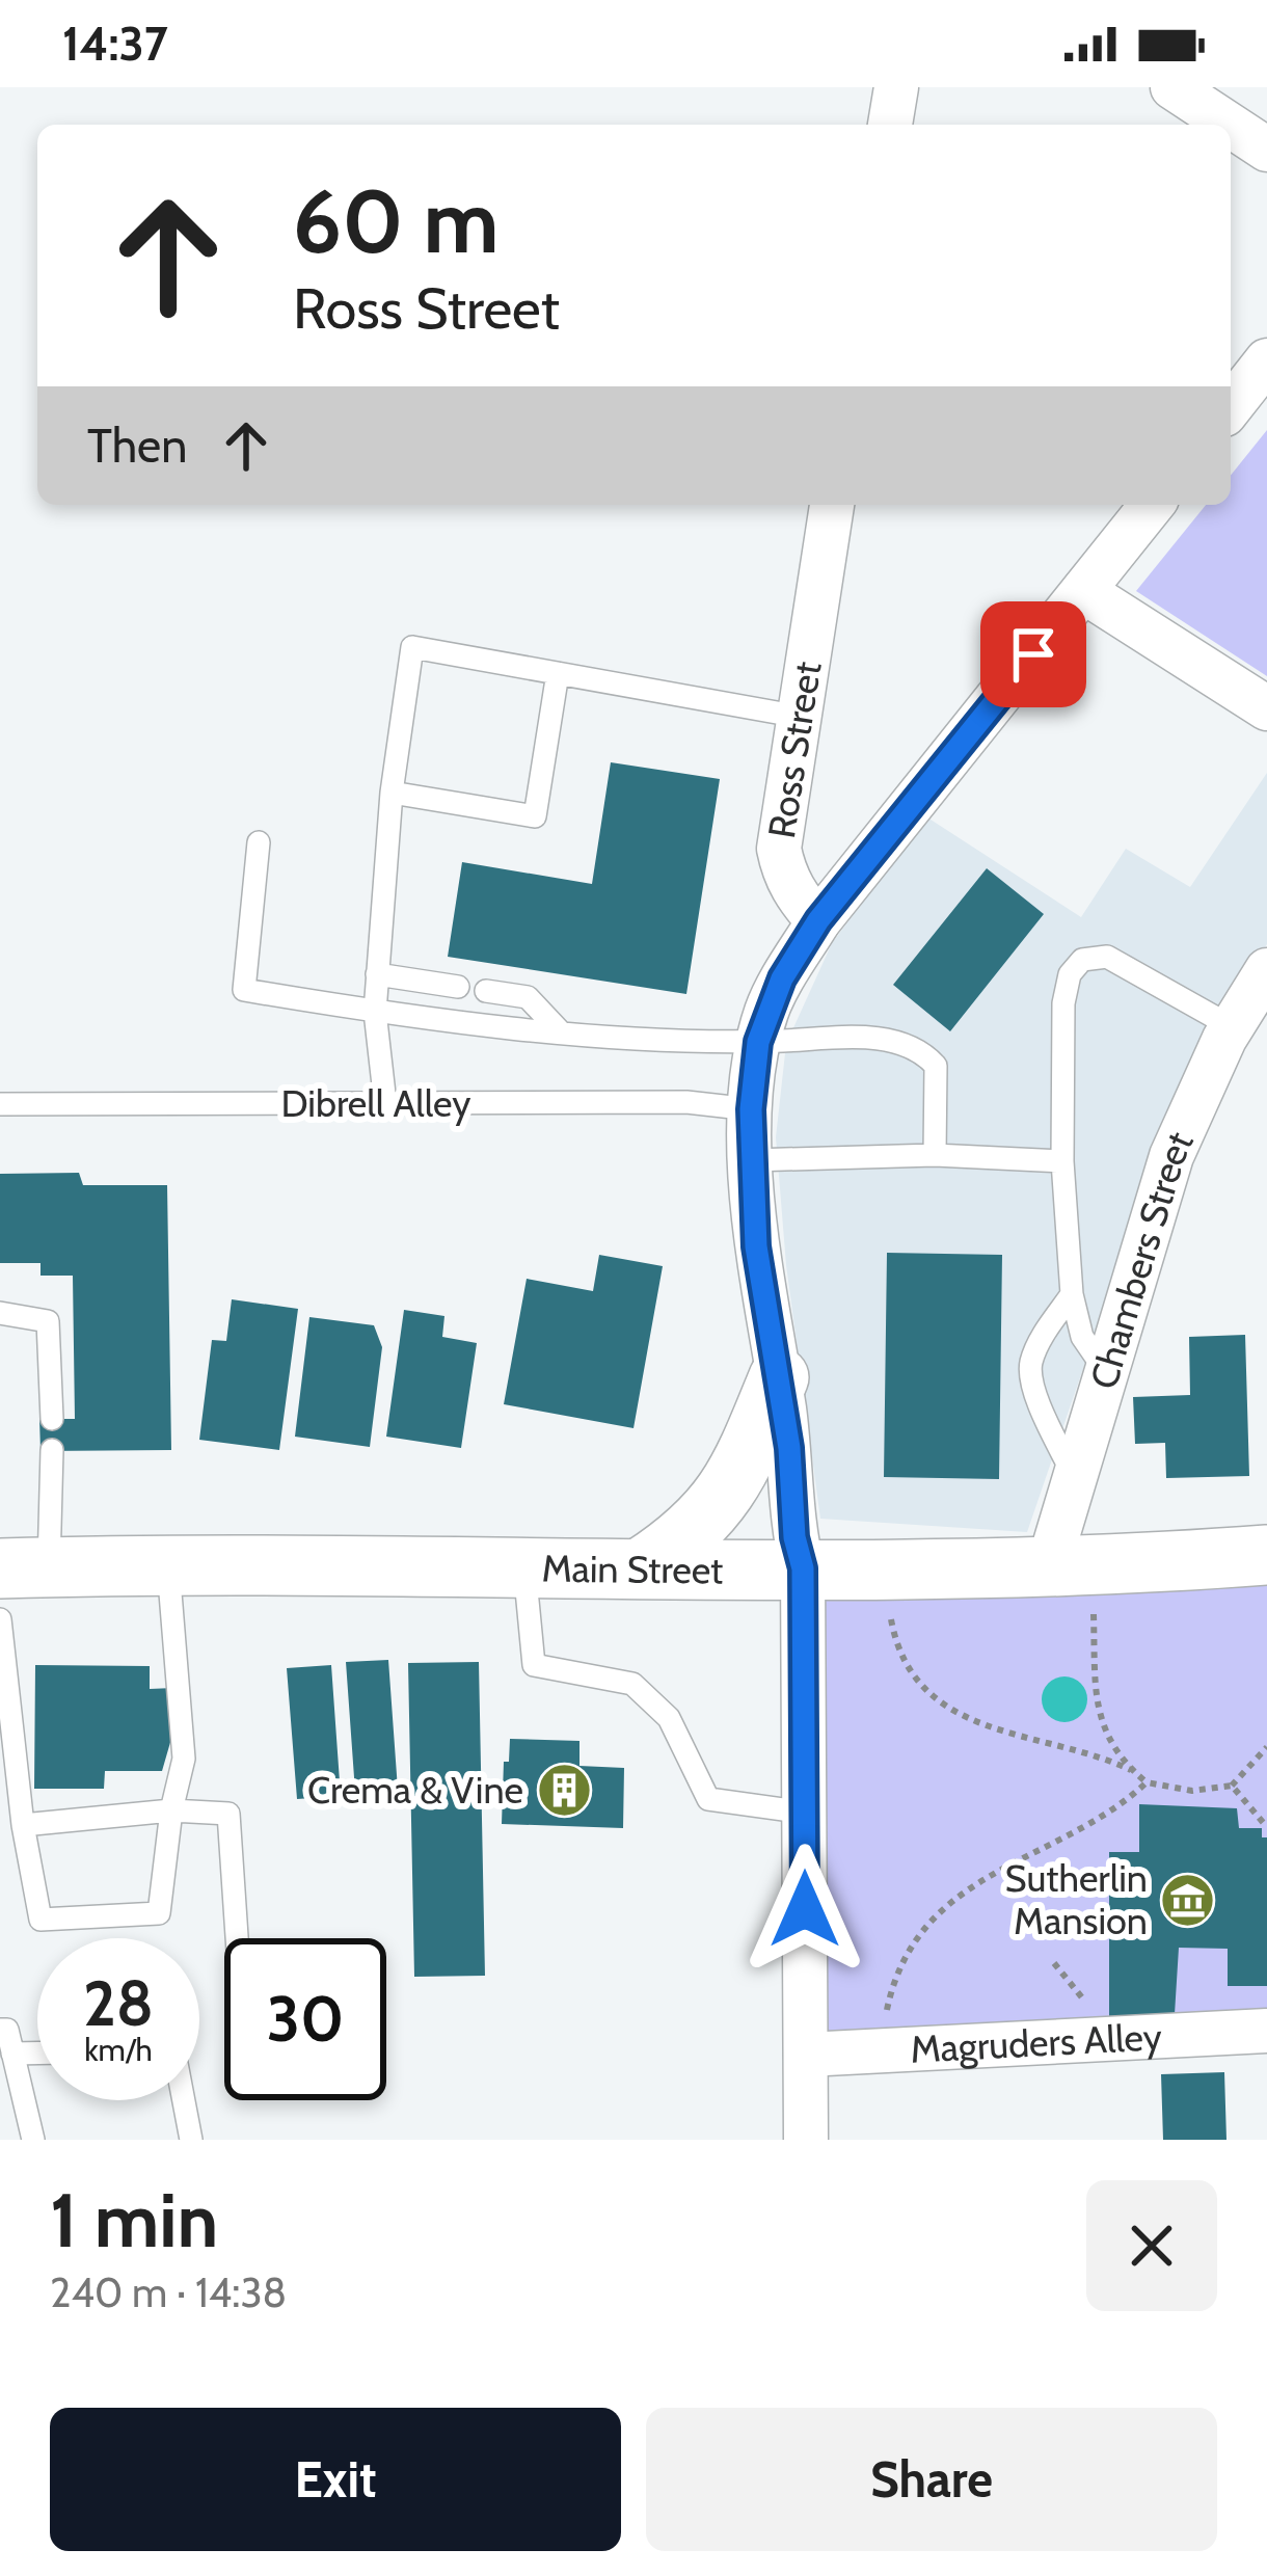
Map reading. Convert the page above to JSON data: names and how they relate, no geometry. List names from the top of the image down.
{
  "streets": {
    "main road": ["Main Street"],
    "street": ["Ross Street", "Chambers Street", "Magruders Alley"],
    "lane": ["Dibrell Alley"]
  },
  "crossings": [
    ["Chambers Street", "Main Street"]
  ],
  "places": {
    "building": ["Crema & Vine"],
    "museum": ["Sutherlin Mansion"]
  },
  "page": {
    "status": "14:37",
    "turn": ["60 m", "Ross Street"],
    "then": "Then",
    "speed": "28 km/h",
    "limit": "30",
    "heading": ["1 min", "240 m · 14:38"],
    "buttons": ["Exit", "Share"]
  }
}
